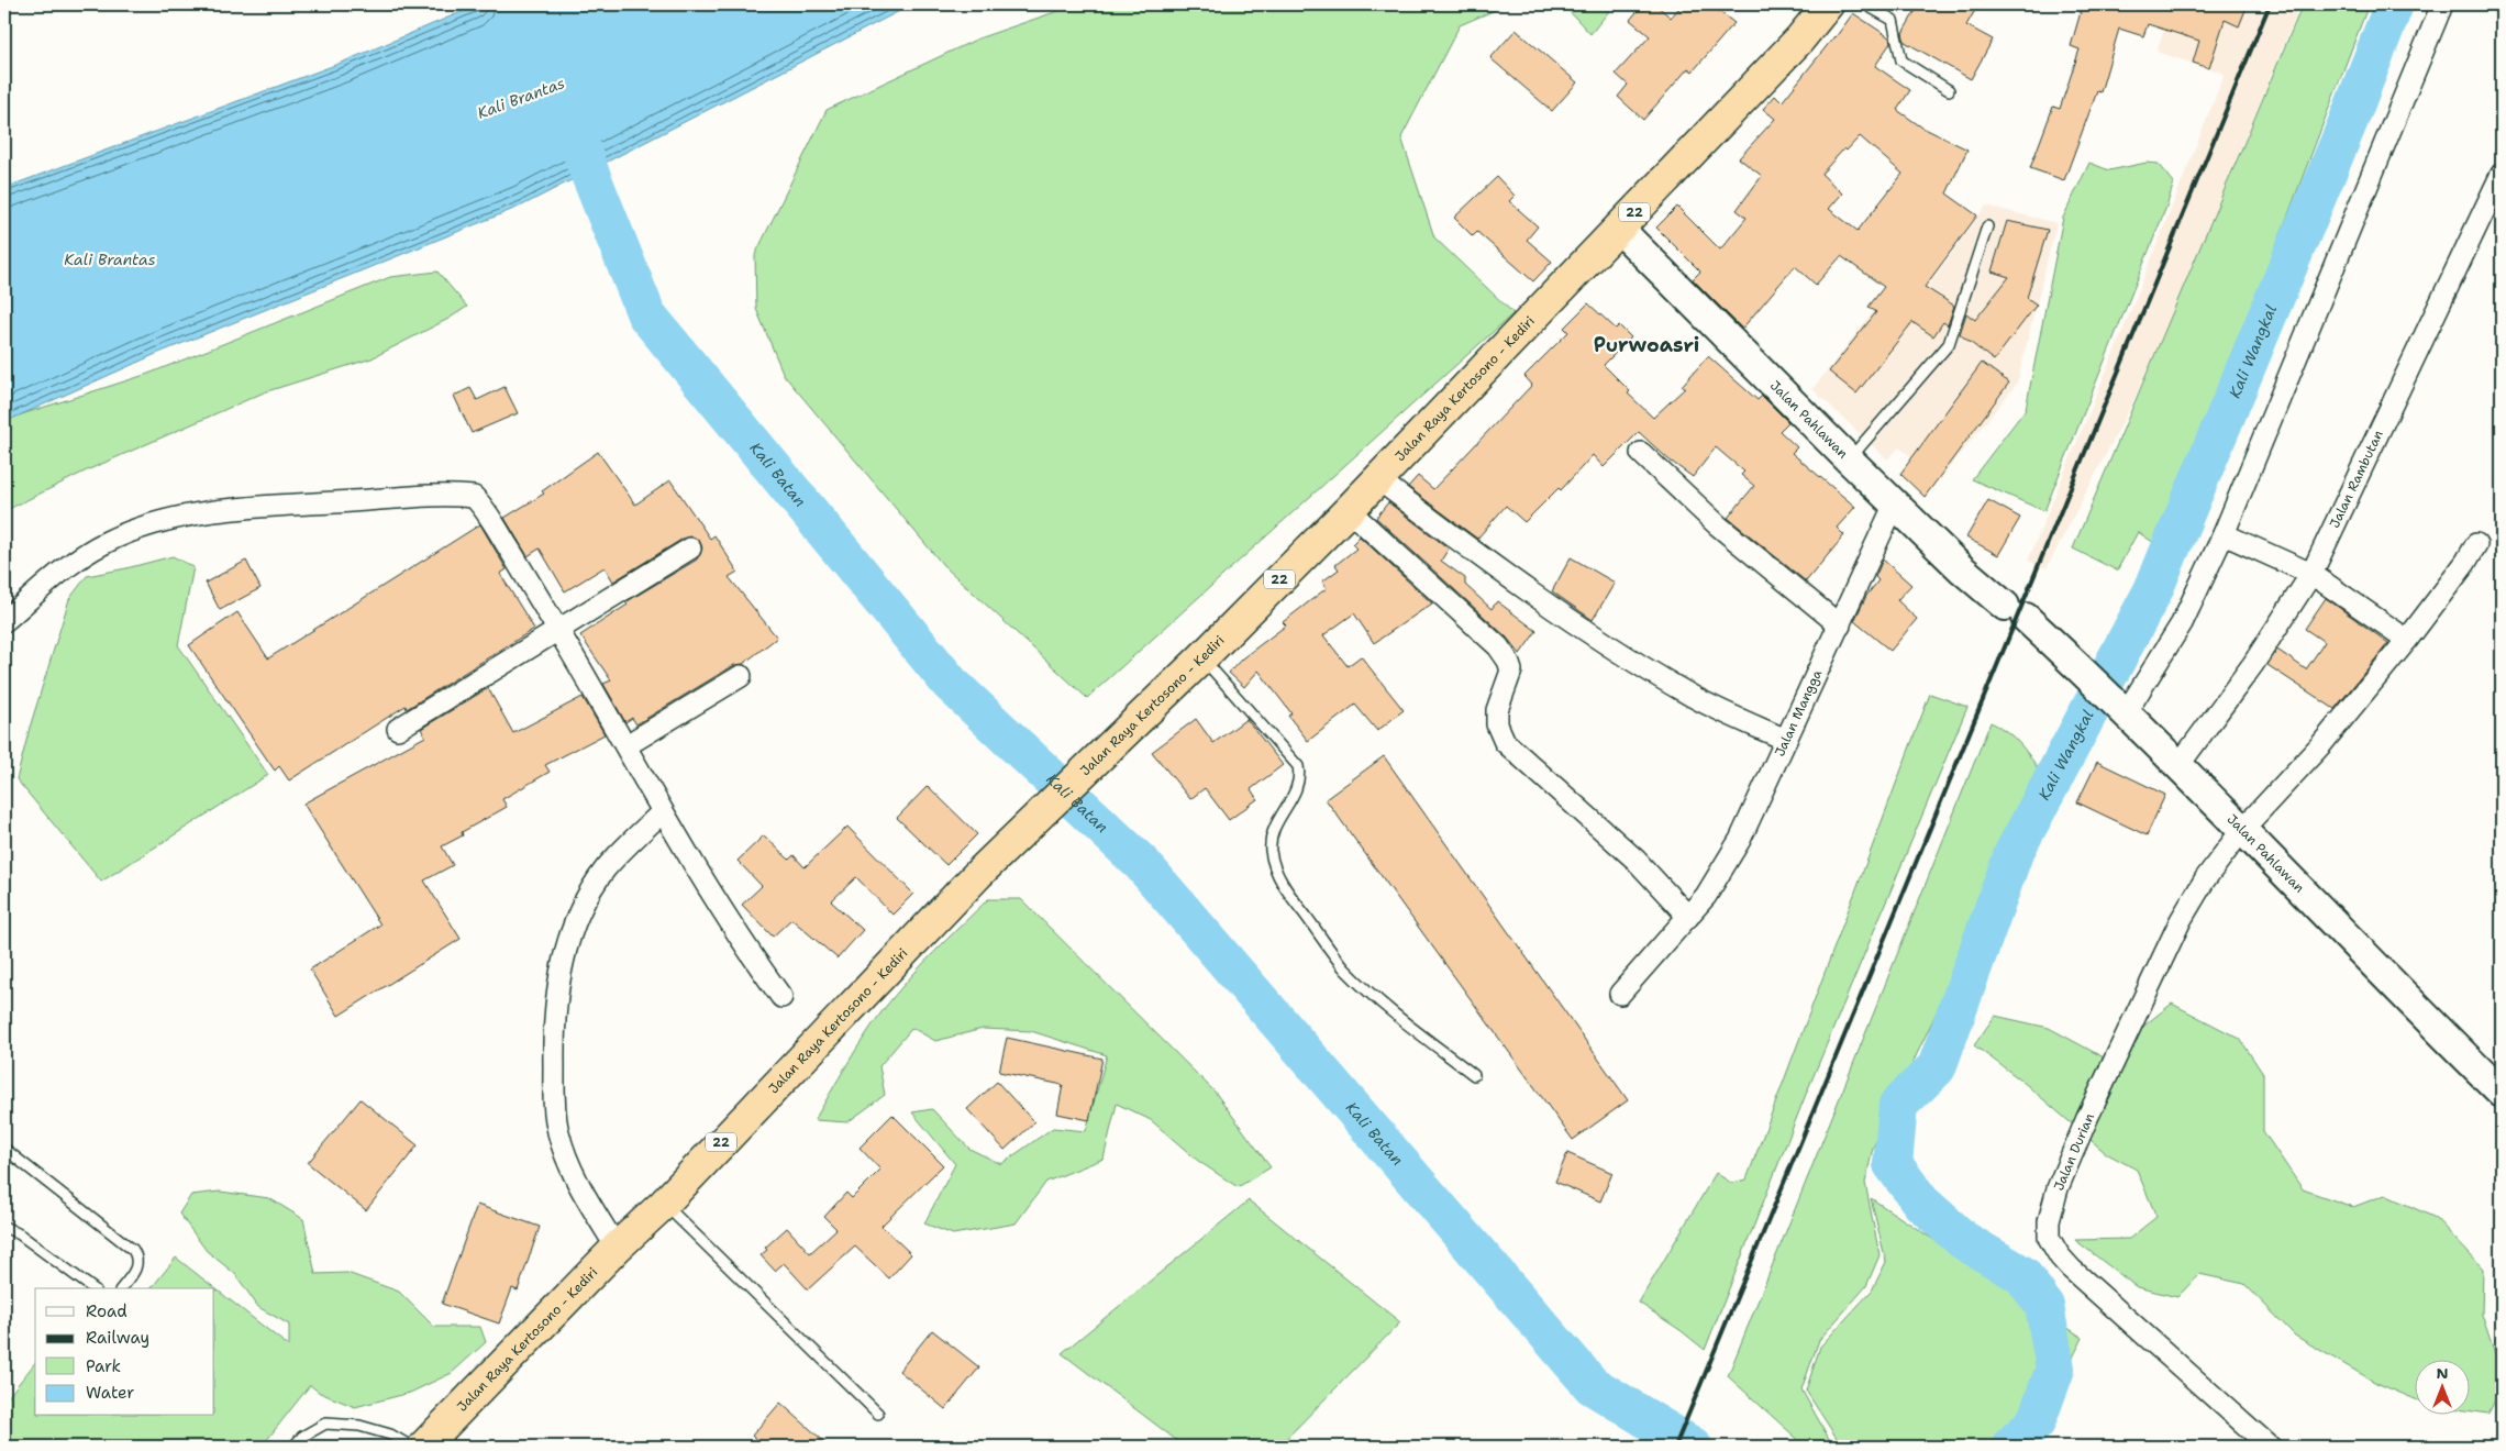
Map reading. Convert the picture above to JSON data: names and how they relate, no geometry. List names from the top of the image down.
{
  "streets": {
    "highway": ["22", "Jalan Raya Kertosono - Kediri"],
    "main road": ["Jalan Pahlawan"],
    "street": ["Jalan Rambutan", "Jalan Mangga", "Jalan Durian"]
  },
  "crossings": [
    ["Jalan Raya Kertosono - Kediri", "Jalan Pahlawan"],
    ["Jalan Pahlawan", "Jalan Rambutan"],
    ["Jalan Pahlawan", "Jalan Mangga"],
    ["Jalan Pahlawan", "Jalan Durian"]
  ],
  "districts": ["Purwoasri"],
  "water": ["Kali Brantas", "Kali Wangkal", "Kali Batan"],
  "legend": [
    "Road",
    "Railway",
    "Park",
    "Water"
  ],
  "north": "top"
}
